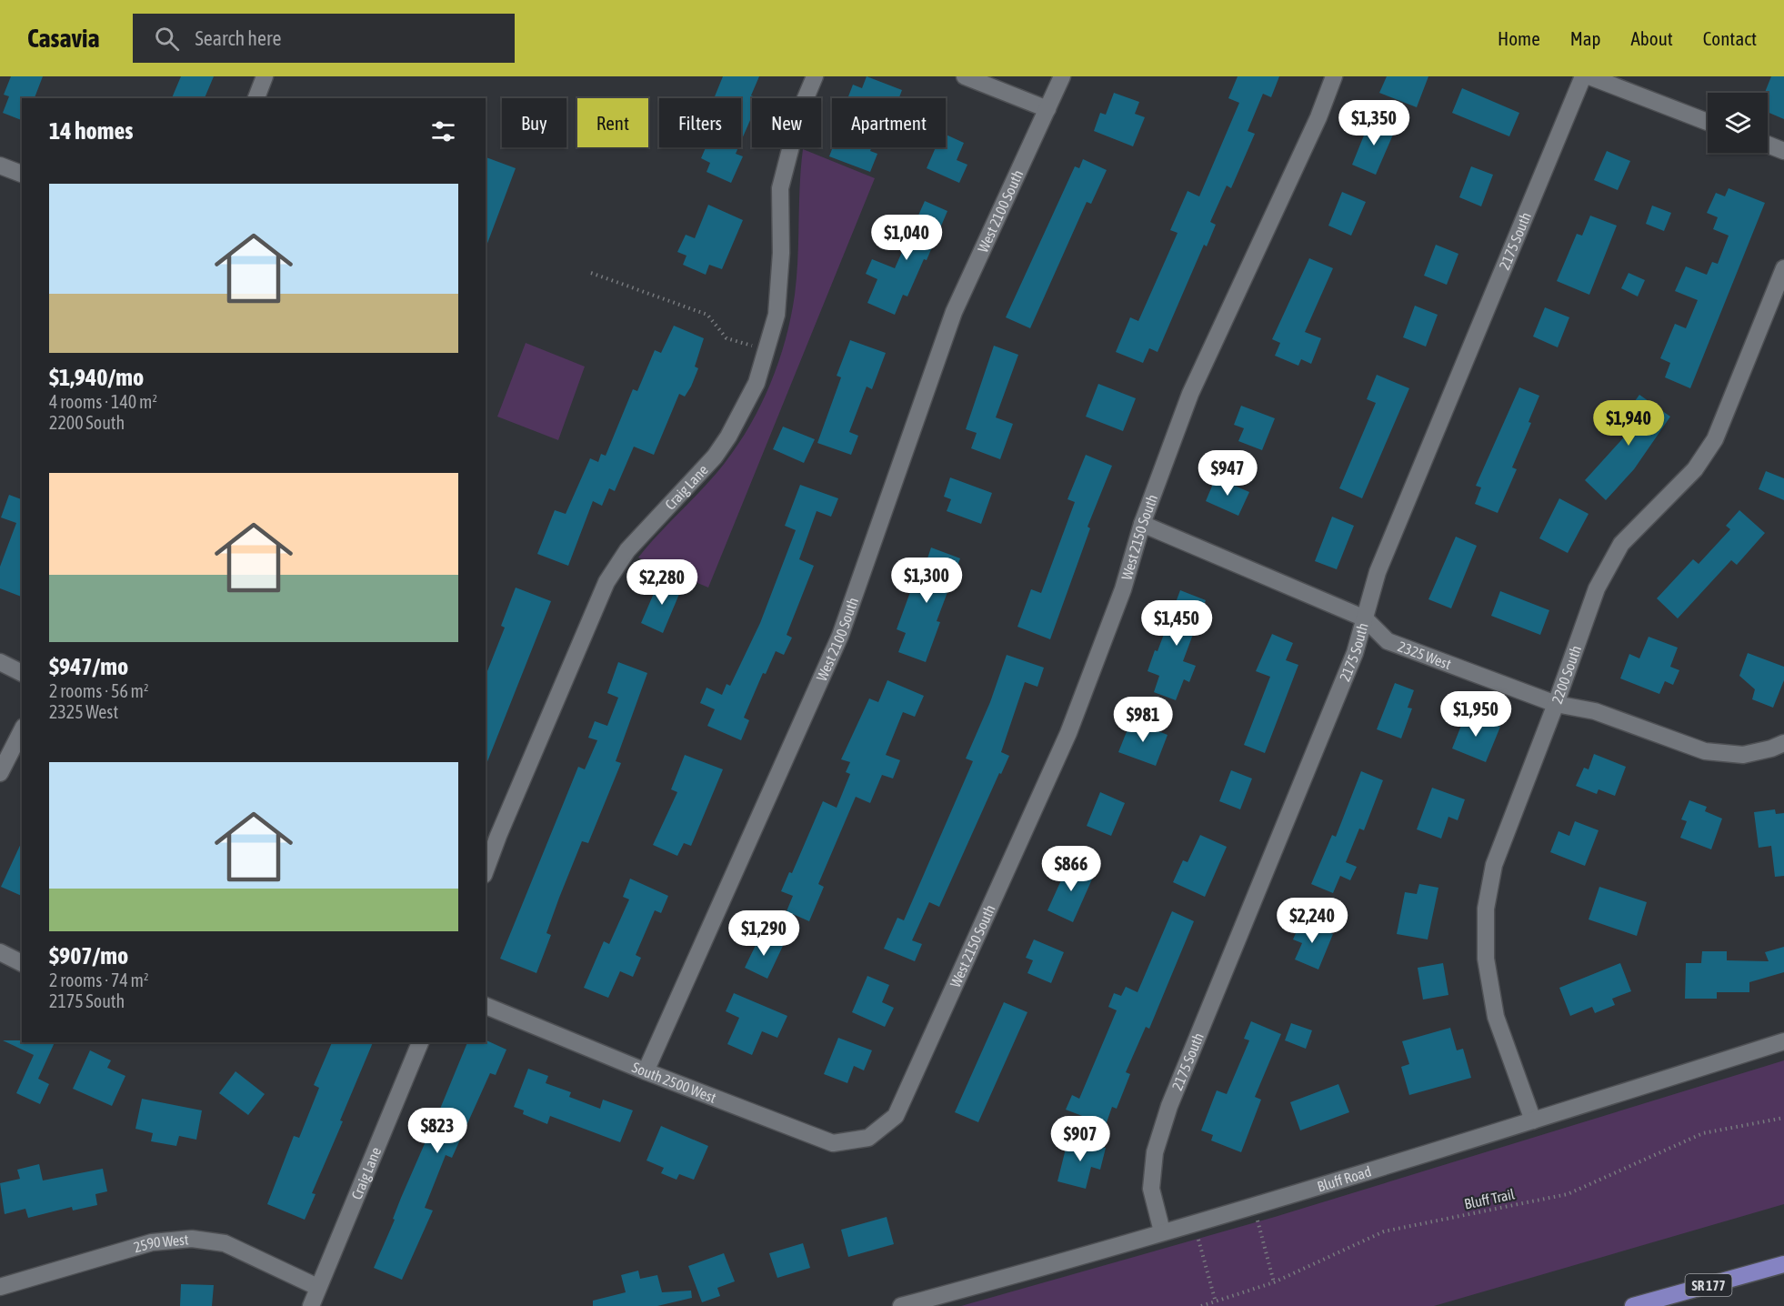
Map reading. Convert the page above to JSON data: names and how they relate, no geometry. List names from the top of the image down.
{
  "streets": {
    "highway": ["SR 177"],
    "street": [
      "West 2100 South",
      "2175 South",
      "Craig Lane",
      "West 2150 South",
      "2325 West",
      "2200 South",
      "South 2500 West",
      "Bluff Road",
      "2590 West"
    ],
    "path": ["Bluff Trail"]
  },
  "crossings": [
    ["West 2100 South", "South 2500 West"],
    ["2175 South", "2325 West"],
    ["2175 South", "Bluff Road"],
    ["Craig Lane", "2590 West"],
    ["West 2150 South", "2325 West"],
    ["West 2150 South", "South 2500 West"],
    ["2325 West", "2200 South"],
    ["2200 South", "Bluff Road"]
  ],
  "page": {
    "header": "Casavia",
    "search": "Search here",
    "nav": [
      "Home",
      "Map",
      "About",
      "Contact"
    ],
    "chip": [
      "Buy",
      "Rent",
      "Filters",
      "New",
      "Apartment"
    ],
    "heading": "14 homes",
    "price": [
      "$1,350",
      "$1,040",
      "$1,940",
      "$947",
      "$1,300",
      "$2,280",
      "$1,450",
      "$1,950",
      "$981",
      "$866",
      "$2,240",
      "$1,290",
      "$823",
      "$907"
    ],
    "list": [
      {
        "name": "$1,940/mo",
        "note": "4 rooms · 140 m² · 2200 South"
      },
      {
        "name": "$947/mo",
        "note": "2 rooms · 56 m² · 2325 West"
      },
      {
        "name": "$907/mo",
        "note": "2 rooms · 74 m² · 2175 South"
      }
    ]
  }
}
